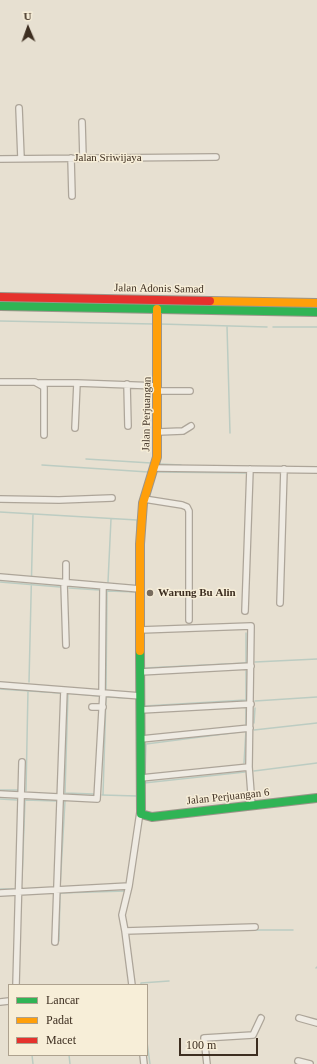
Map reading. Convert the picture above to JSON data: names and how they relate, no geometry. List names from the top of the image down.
{
  "streets": {
    "main road": ["Jalan Adonis Samad", "Jalan Perjuangan", "Jalan Perjuangan 6"],
    "street": ["Jalan Sriwijaya"]
  },
  "crossings": [
    ["Jalan Perjuangan", "Jalan Perjuangan 6"]
  ],
  "places": ["Warung Bu Alin"],
  "legend": ["Lancar", "Padat", "Macet"],
  "scale_bar": "100 m",
  "north": "top"
}
